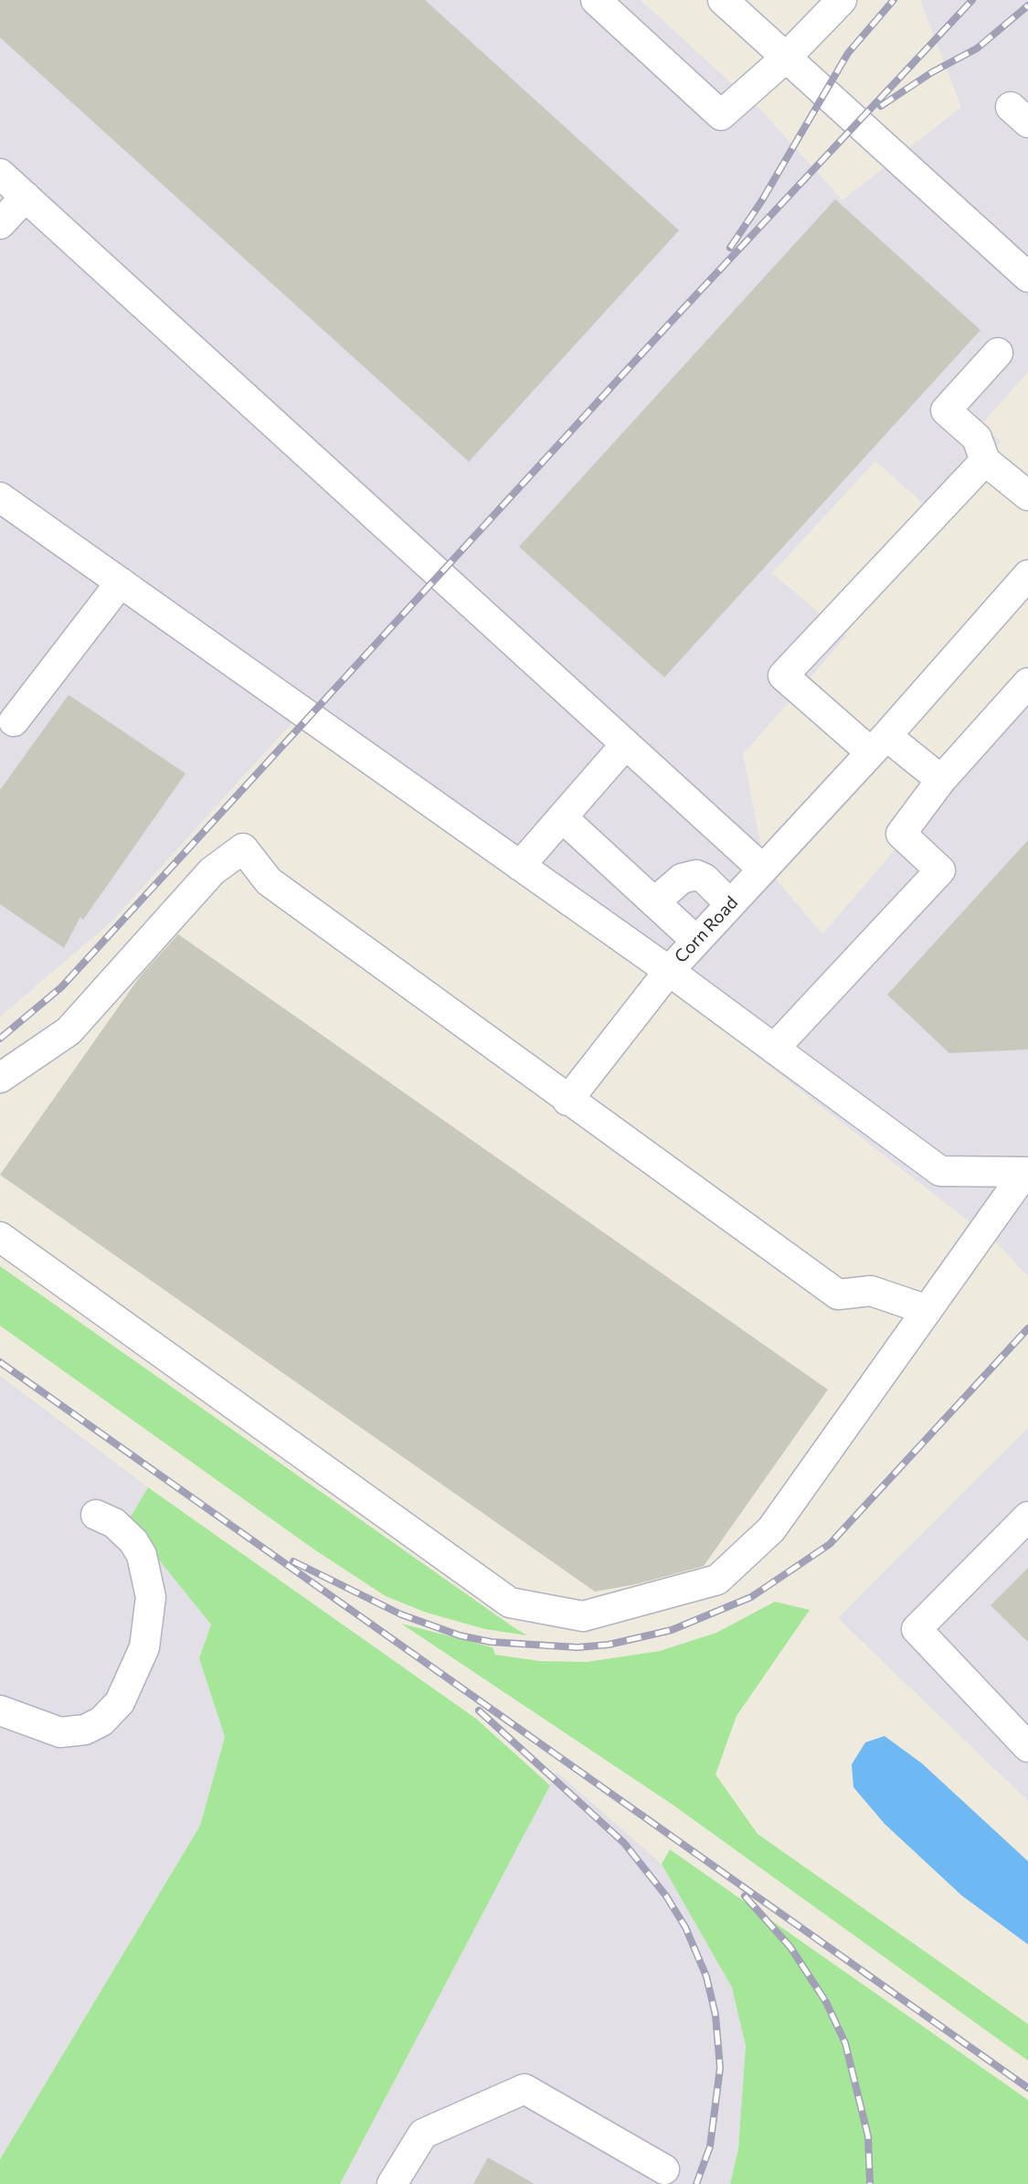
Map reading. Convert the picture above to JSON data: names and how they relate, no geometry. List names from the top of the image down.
{
  "streets": {
    "street": ["Corn Road"]
  }
}
